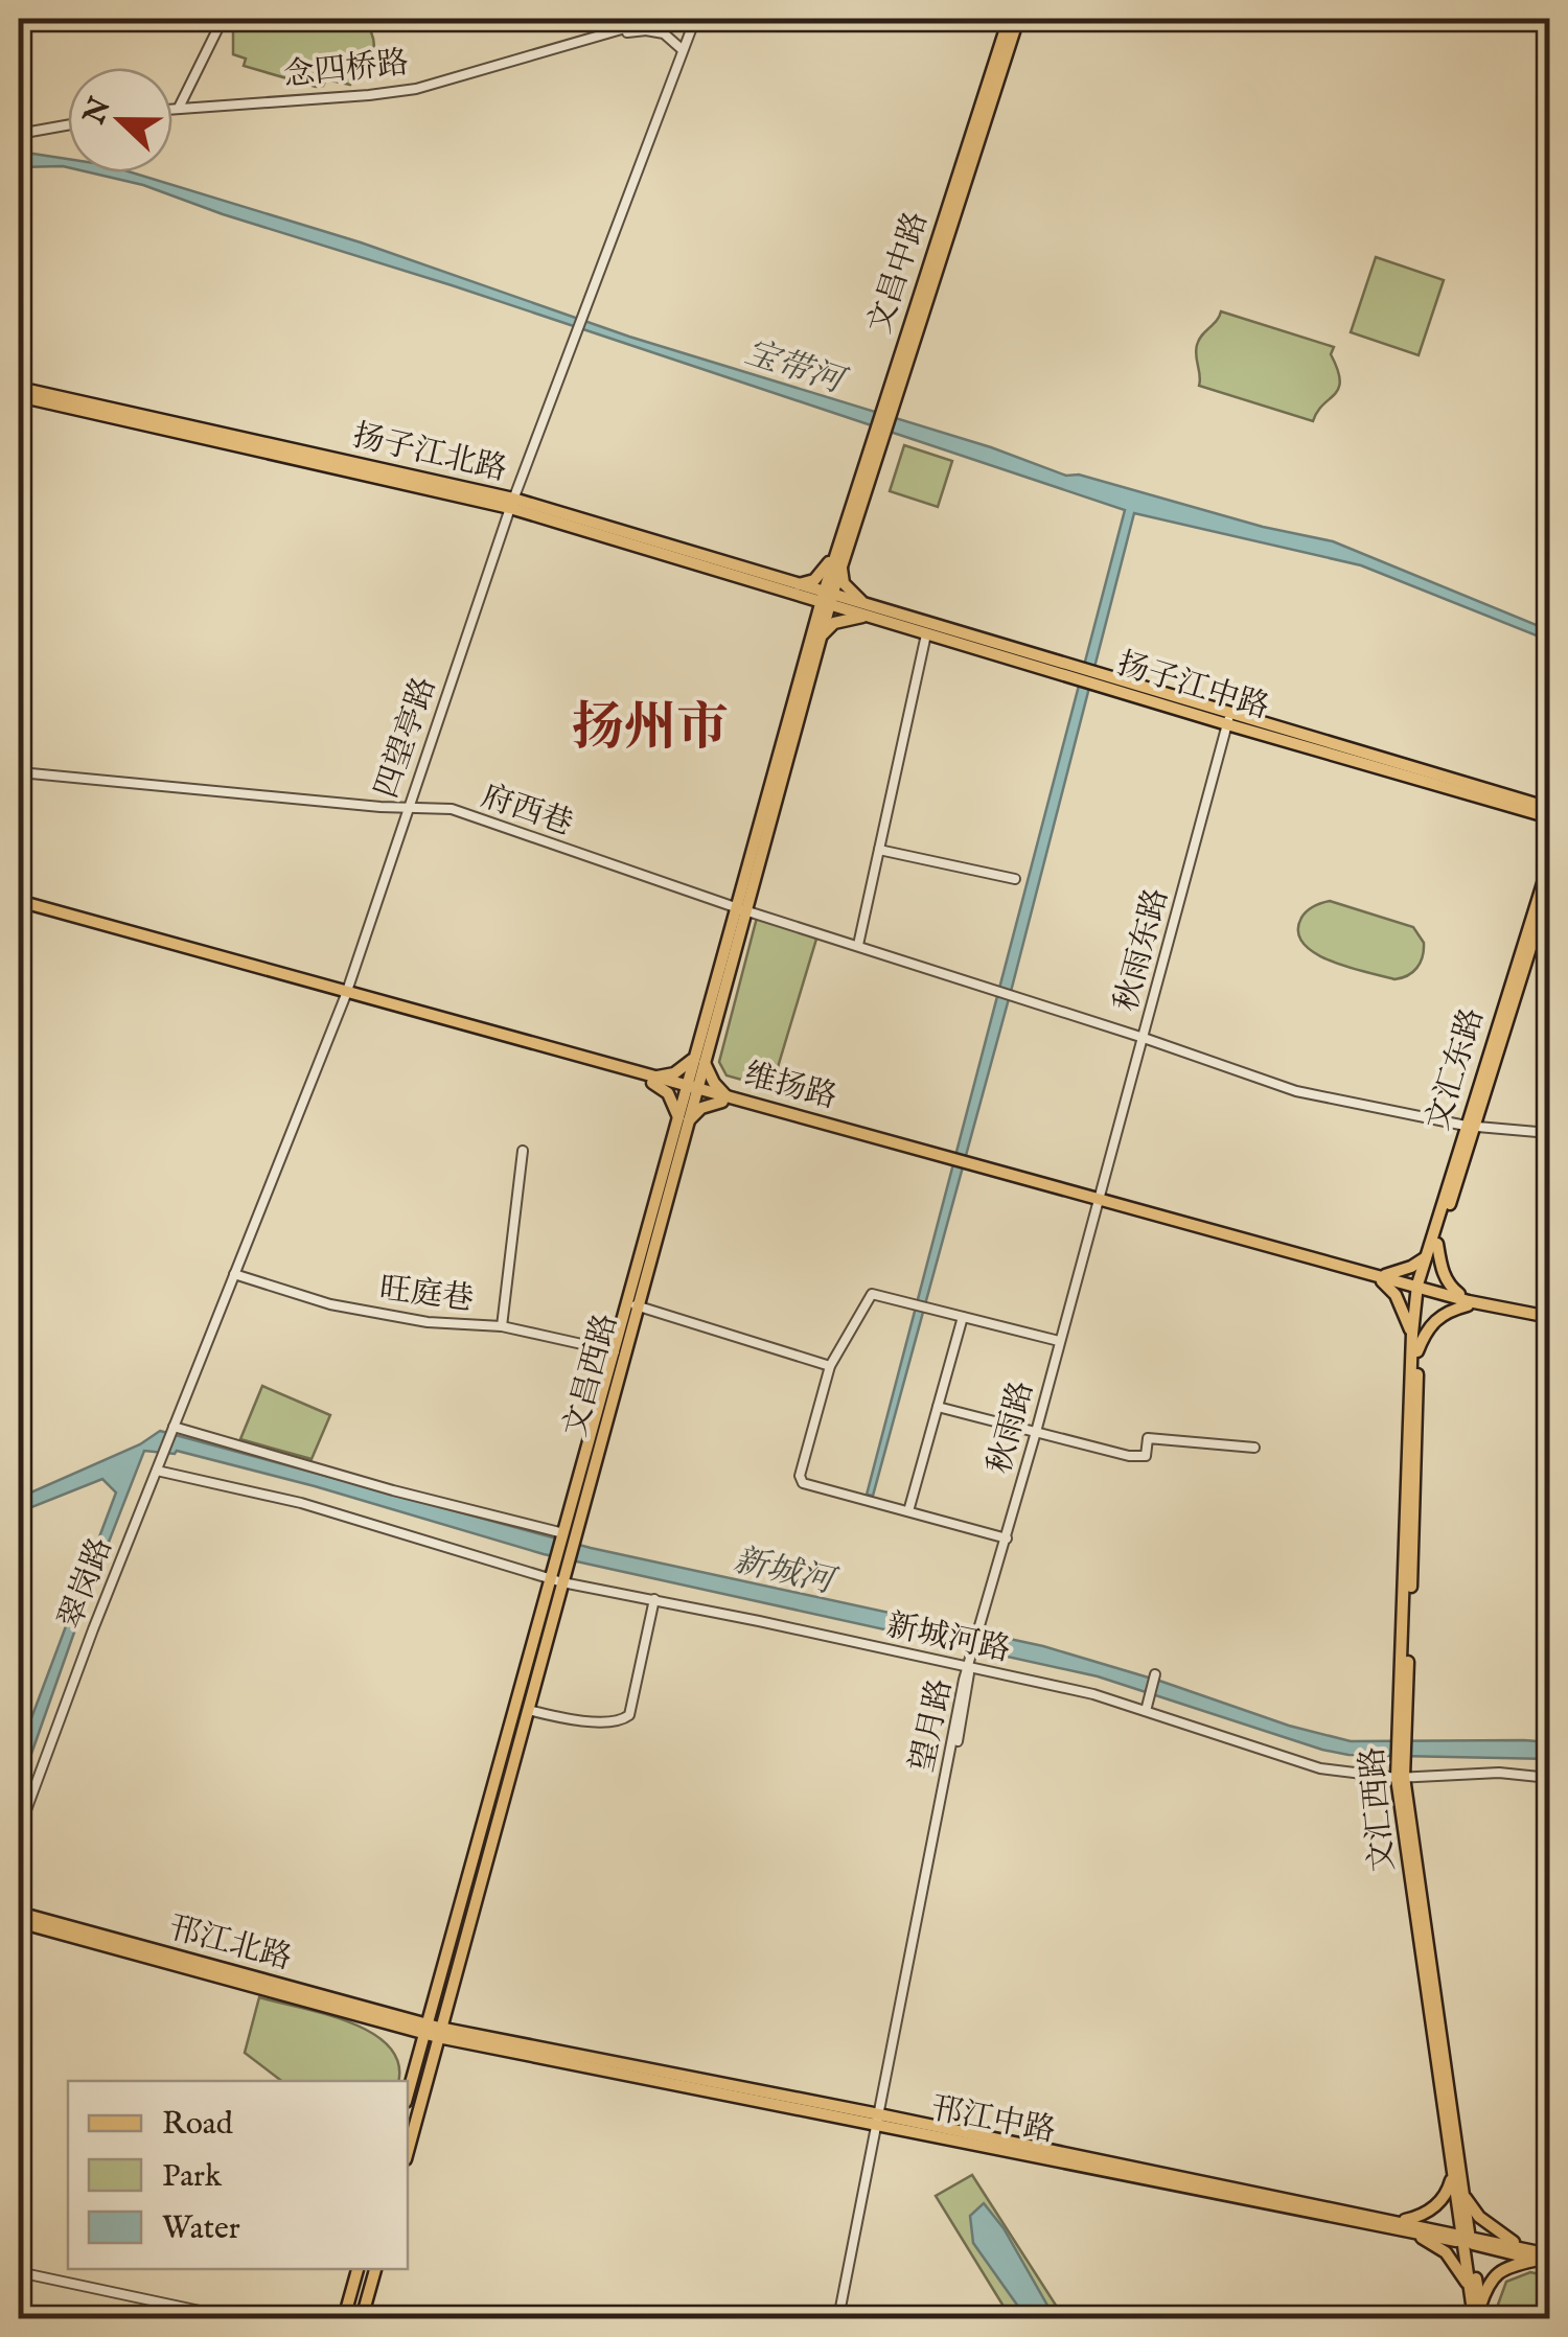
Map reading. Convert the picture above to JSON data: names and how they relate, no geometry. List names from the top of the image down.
{
  "streets": {
    "main road": [
      "文昌中路",
      "扬子江北路",
      "扬子江中路",
      "文汇东路",
      "维扬路",
      "文昌西路",
      "文汇西路",
      "邗江北路",
      "邗江中路"
    ],
    "street": [
      "念四桥路",
      "四望亭路",
      "府西巷",
      "秋雨东路",
      "旺庭巷",
      "秋雨路",
      "翠岗路",
      "新城河路",
      "望月路"
    ]
  },
  "crossings": [
    ["文昌中路", "扬子江北路"],
    ["文昌中路", "扬子江中路"],
    ["文昌中路", "文昌西路"],
    ["扬子江北路", "扬子江中路"],
    ["扬子江北路", "四望亭路"],
    ["扬子江北路", "文昌西路"],
    ["扬子江中路", "秋雨东路"],
    ["扬子江中路", "文昌西路"],
    ["四望亭路", "府西巷"],
    ["四望亭路", "维扬路"],
    ["四望亭路", "旺庭巷"],
    ["四望亭路", "翠岗路"],
    ["四望亭路", "新城河路"],
    ["府西巷", "秋雨东路"],
    ["府西巷", "文汇东路"],
    ["府西巷", "文昌西路"],
    ["秋雨东路", "维扬路"],
    ["秋雨东路", "秋雨路"],
    ["文汇东路", "维扬路"],
    ["文汇东路", "文汇西路"],
    ["维扬路", "文昌西路"],
    ["维扬路", "秋雨路"],
    ["维扬路", "文汇西路"],
    ["旺庭巷", "文昌西路"],
    ["文昌西路", "新城河路"],
    ["文昌西路", "邗江北路"],
    ["文昌西路", "邗江中路"],
    ["秋雨路", "新城河路"],
    ["秋雨路", "望月路"],
    ["翠岗路", "新城河路"],
    ["新城河路", "望月路"],
    ["新城河路", "文汇西路"],
    ["望月路", "邗江中路"],
    ["文汇西路", "邗江中路"],
    ["邗江北路", "邗江中路"]
  ],
  "districts": ["扬州市"],
  "water": ["宝带河", "新城河"],
  "legend": ["Road", "Park", "Water"],
  "north": "left"
}
